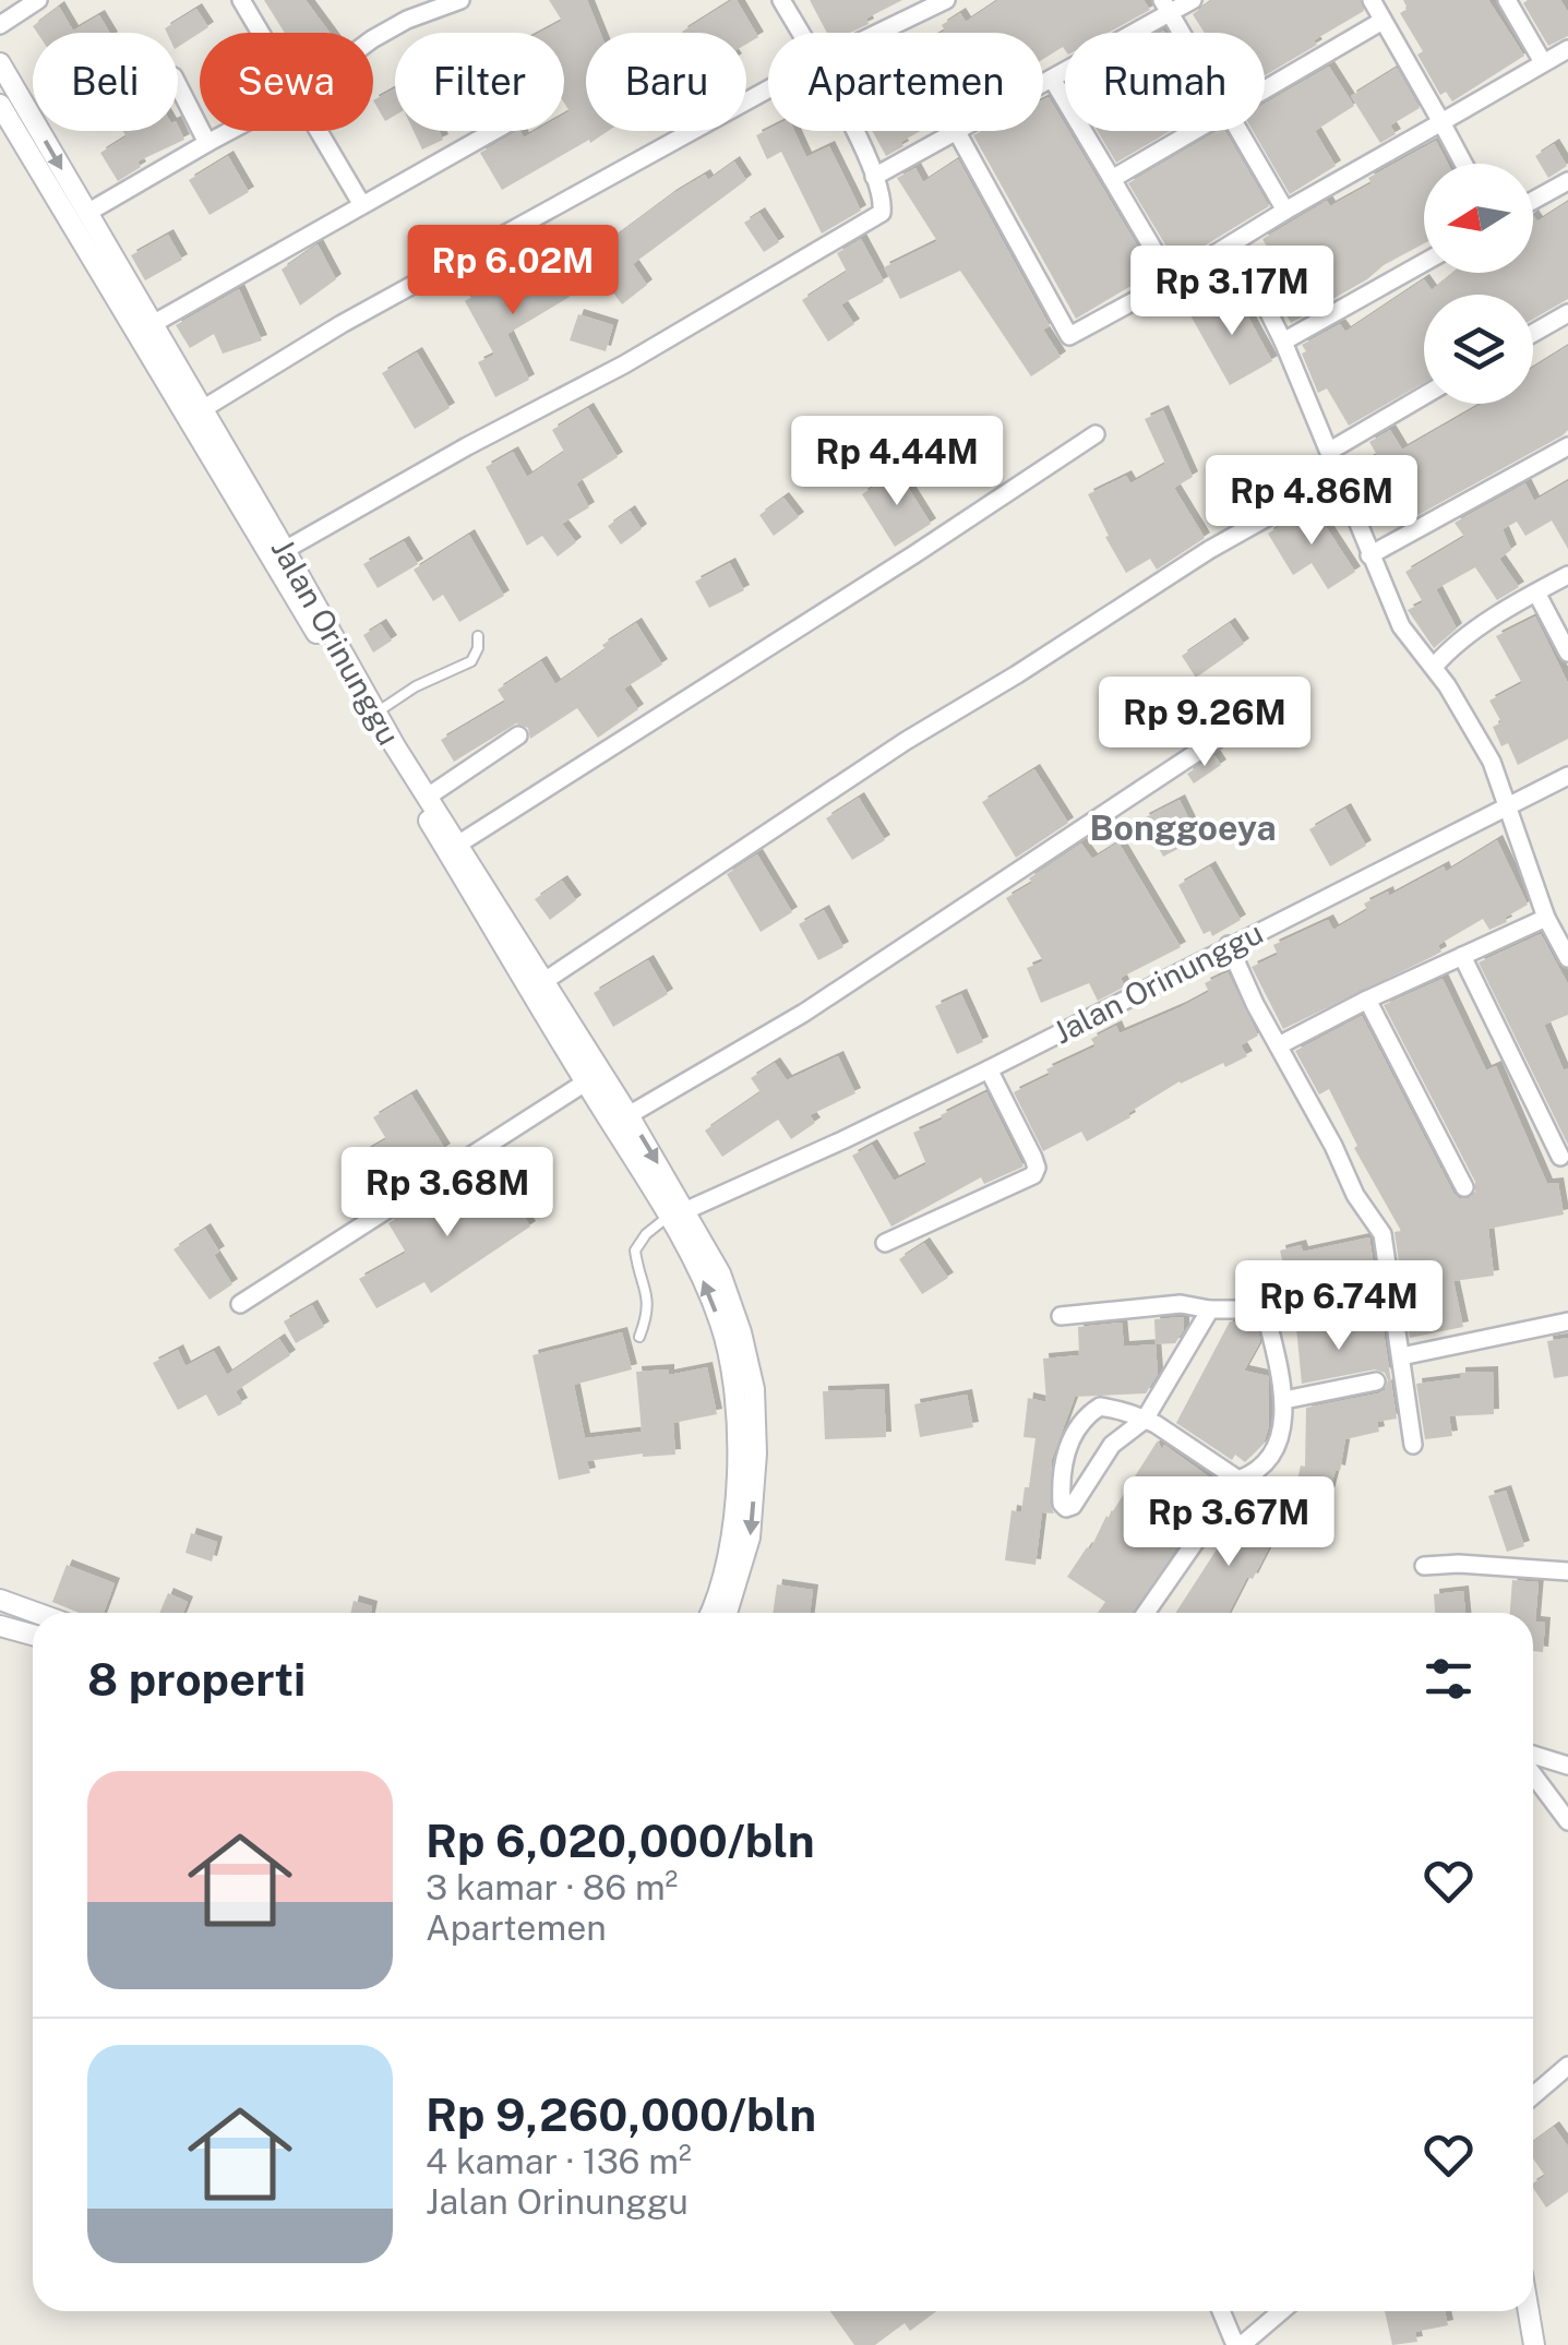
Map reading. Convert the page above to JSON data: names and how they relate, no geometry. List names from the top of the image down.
{
  "streets": {
    "street": ["Jalan Orinunggu"]
  },
  "districts": ["Bonggoeya"],
  "north": "left",
  "page": {
    "chip": [
      "Beli",
      "Sewa",
      "Filter",
      "Baru",
      "Apartemen",
      "Rumah"
    ],
    "price": [
      "Rp 6.02M",
      "Rp 3.17M",
      "Rp 4.44M",
      "Rp 4.86M",
      "Rp 9.26M",
      "Rp 3.68M",
      "Rp 6.74M",
      "Rp 3.67M"
    ],
    "heading": "8 properti",
    "list": [
      {
        "name": "Rp 6,020,000/bln",
        "note": "3 kamar · 86 m² · Apartemen"
      },
      {
        "name": "Rp 9,260,000/bln",
        "note": "4 kamar · 136 m² · Jalan Orinunggu"
      }
    ]
  }
}
